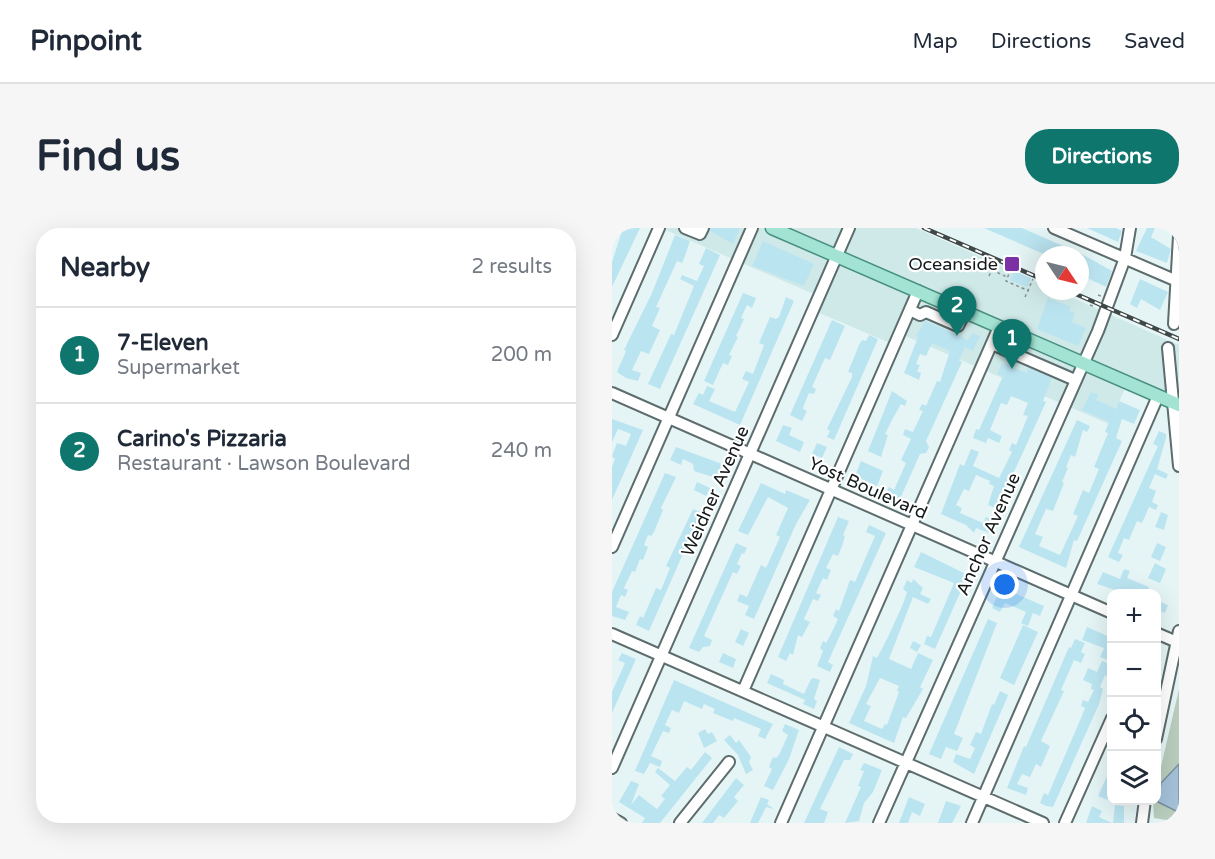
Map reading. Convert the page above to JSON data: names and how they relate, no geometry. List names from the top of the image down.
{
  "streets": {
    "street": ["Yost Boulevard", "Weidner Avenue", "Anchor Avenue"]
  },
  "crossings": [
    ["Yost Boulevard", "Weidner Avenue"],
    ["Yost Boulevard", "Anchor Avenue"]
  ],
  "places": {
    "transit": ["Oceanside"]
  },
  "north": "bottom right",
  "page": {
    "header": "Pinpoint",
    "nav": ["Map", "Directions", "Saved"],
    "buttons": "Directions",
    "title": "Find us",
    "heading": ["Nearby", "2 results"],
    "pins": ["2", "1"],
    "list": [
      {
        "mark": "1",
        "name": "7-Eleven",
        "note": "Supermarket",
        "value": "200 m"
      },
      {
        "mark": "2",
        "name": "Carino's Pizzaria",
        "note": "Restaurant · Lawson Boulevard",
        "value": "240 m"
      }
    ],
    "map_buttons": ["+", "−"]
  }
}
